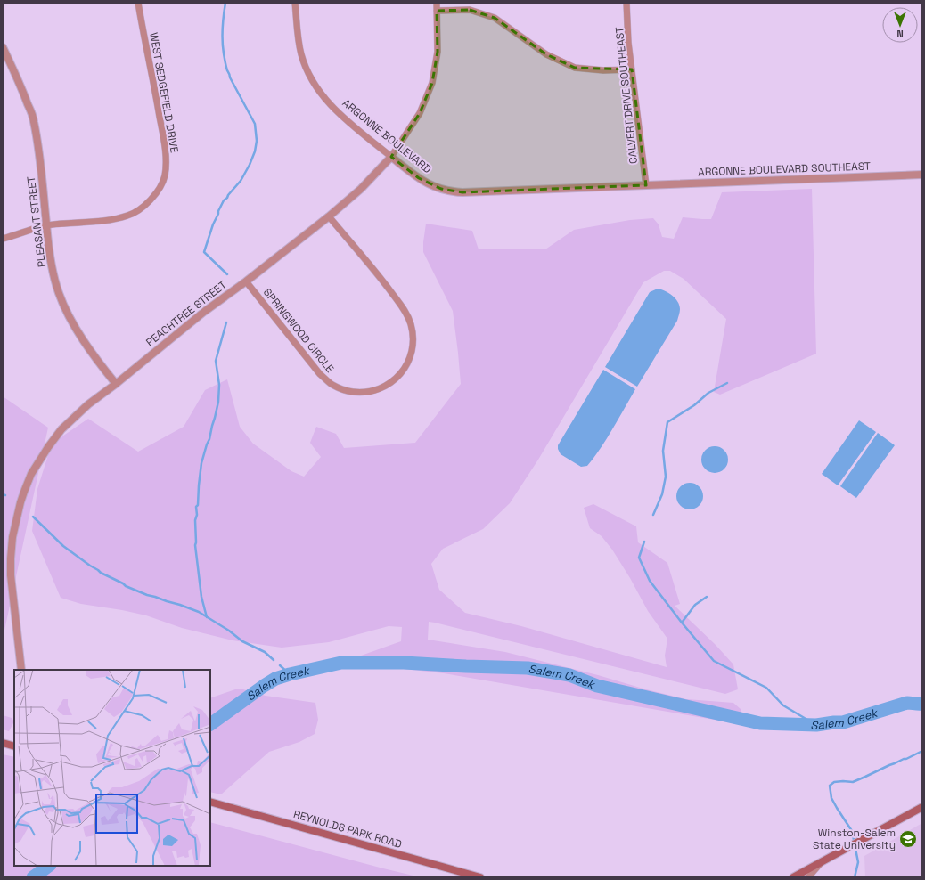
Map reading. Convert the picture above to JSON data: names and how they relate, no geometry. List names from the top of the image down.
{
  "streets": {
    "main road": ["REYNOLDS PARK ROAD"],
    "street": [
      "WEST SEDGEFIELD DRIVE",
      "CALVERT DRIVE SOUTHEAST",
      "ARGONNE BOULEVARD",
      "ARGONNE BOULEVARD SOUTHEAST",
      "PLEASANT STREET",
      "PEACHTREE STREET",
      "SPRINGWOOD CIRCLE"
    ]
  },
  "crossings": [
    ["WEST SEDGEFIELD DRIVE", "PLEASANT STREET"],
    ["CALVERT DRIVE SOUTHEAST", "ARGONNE BOULEVARD"],
    ["CALVERT DRIVE SOUTHEAST", "ARGONNE BOULEVARD SOUTHEAST"],
    ["ARGONNE BOULEVARD", "ARGONNE BOULEVARD SOUTHEAST"],
    ["ARGONNE BOULEVARD", "PEACHTREE STREET"],
    ["PLEASANT STREET", "PEACHTREE STREET"],
    ["PEACHTREE STREET", "SPRINGWOOD CIRCLE"]
  ],
  "water": ["Salem Creek"],
  "places": {
    "school or university": ["Winston-Salem State University"]
  },
  "north": "bottom"
}
